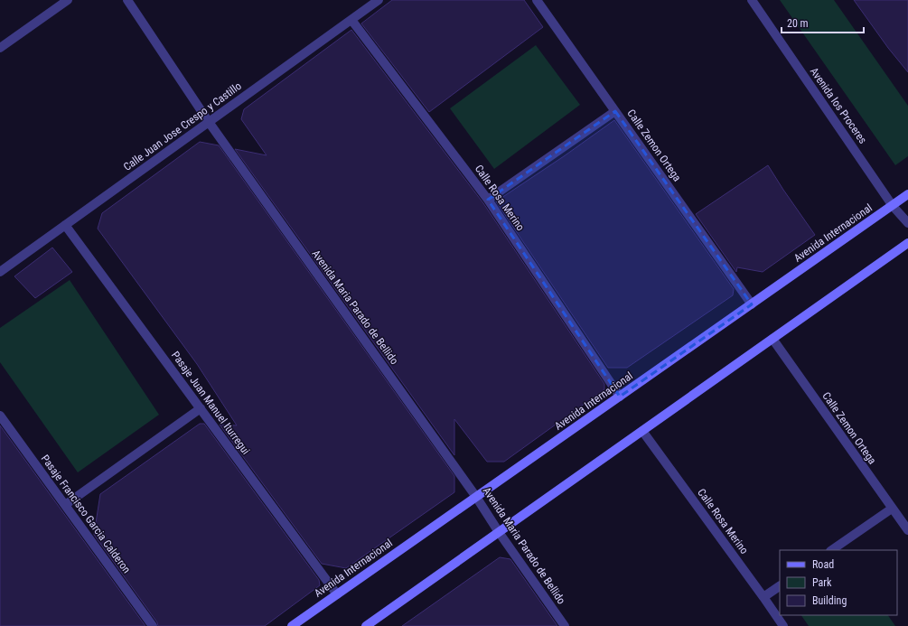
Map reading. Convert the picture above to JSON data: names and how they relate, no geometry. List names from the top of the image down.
{
  "streets": {
    "main road": ["Avenida Internacional"],
    "street": [
      "Avenida los Proceres",
      "Calle Juan Jose Crespo y Castillo",
      "Calle Zemon Ortega",
      "Calle Rosa Merino",
      "Avenida Maria Parado de Bellido",
      "Pasaje Juan Manuel Iturregui",
      "Pasaje Francisco Garcia Calderon"
    ]
  },
  "crossings": [
    ["Avenida los Proceres", "Avenida Internacional"],
    ["Calle Juan Jose Crespo y Castillo", "Calle Rosa Merino"],
    ["Calle Juan Jose Crespo y Castillo", "Avenida Maria Parado de Bellido"],
    ["Calle Juan Jose Crespo y Castillo", "Pasaje Juan Manuel Iturregui"],
    ["Calle Zemon Ortega", "Avenida Internacional"],
    ["Calle Rosa Merino", "Avenida Internacional"],
    ["Avenida Internacional", "Avenida Maria Parado de Bellido"],
    ["Avenida Internacional", "Pasaje Juan Manuel Iturregui"]
  ],
  "legend": ["Road", "Park", "Building"],
  "scale_bar": "20 m"
}
